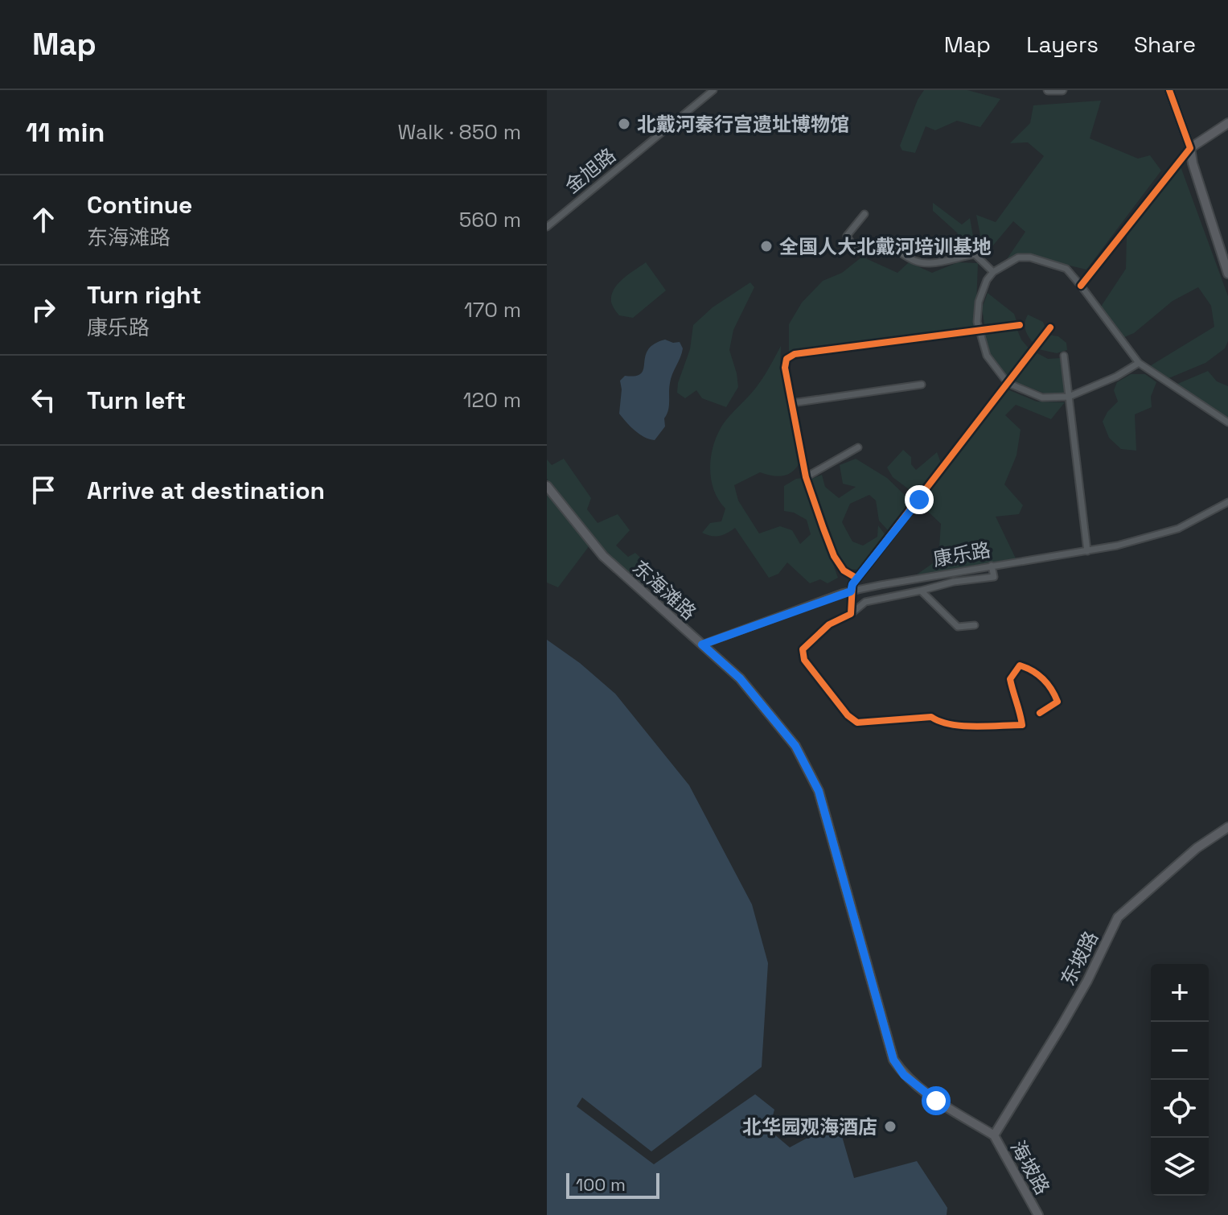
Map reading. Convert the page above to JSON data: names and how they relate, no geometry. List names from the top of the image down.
{
  "streets": {
    "main road": ["东海滩路", "东坡路", "海坡路"],
    "street": ["金旭路", "康乐路"]
  },
  "crossings": [
    ["康乐路", "东海滩路"],
    ["东海滩路", "东坡路"],
    ["东海滩路", "海坡路"],
    ["东坡路", "海坡路"]
  ],
  "places": ["北戴河秦行宫遗址博物馆", "全国人大北戴河培训基地", "北华园观海酒店"],
  "scale_bar": "100 m",
  "page": {
    "header": "Map",
    "nav": ["Map", "Layers", "Share"],
    "heading": ["11 min", "Walk · 850 m"],
    "list": [
      ["Continue", "东海滩路", "560 m"],
      ["Turn right", "康乐路", "170 m"],
      ["Turn left", "120 m"],
      "Arrive at destination"
    ],
    "map_buttons": ["+", "−"],
    "scale": "100 m"
  }
}
